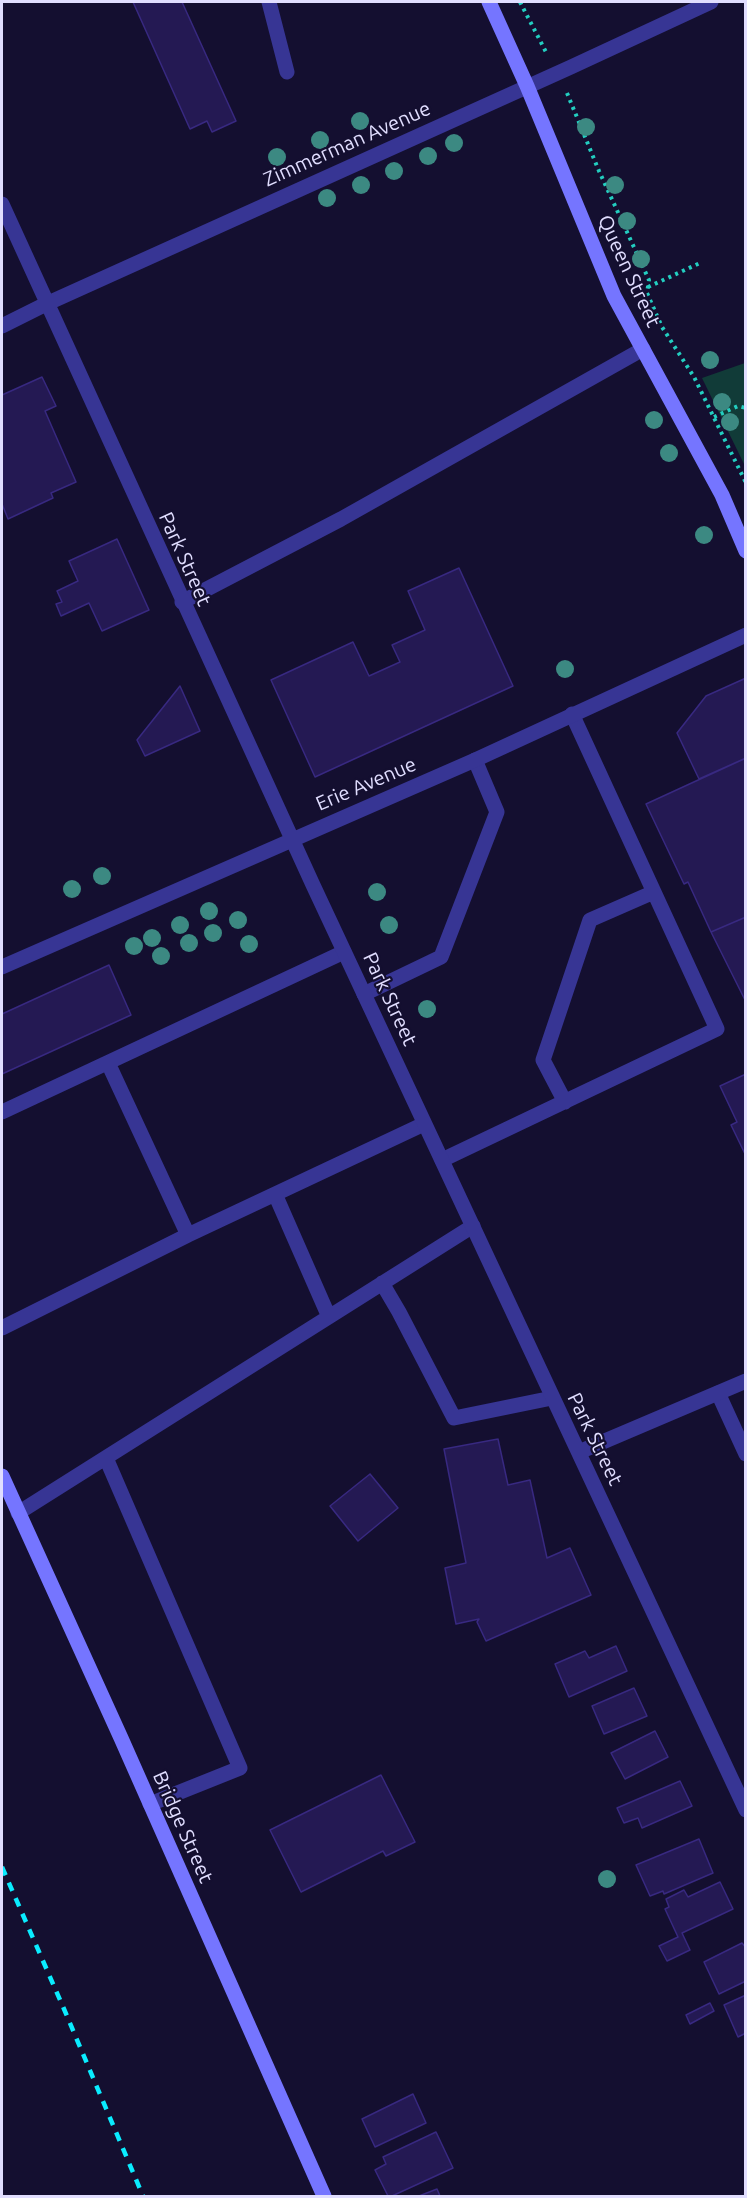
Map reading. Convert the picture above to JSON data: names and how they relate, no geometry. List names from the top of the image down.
{
  "streets": {
    "main road": ["Queen Street", "Bridge Street"],
    "street": ["Zimmerman Avenue", "Park Street", "Erie Avenue"]
  },
  "crossings": [
    ["Zimmerman Avenue", "Queen Street"],
    ["Zimmerman Avenue", "Park Street"],
    ["Park Street", "Erie Avenue"]
  ]
}
